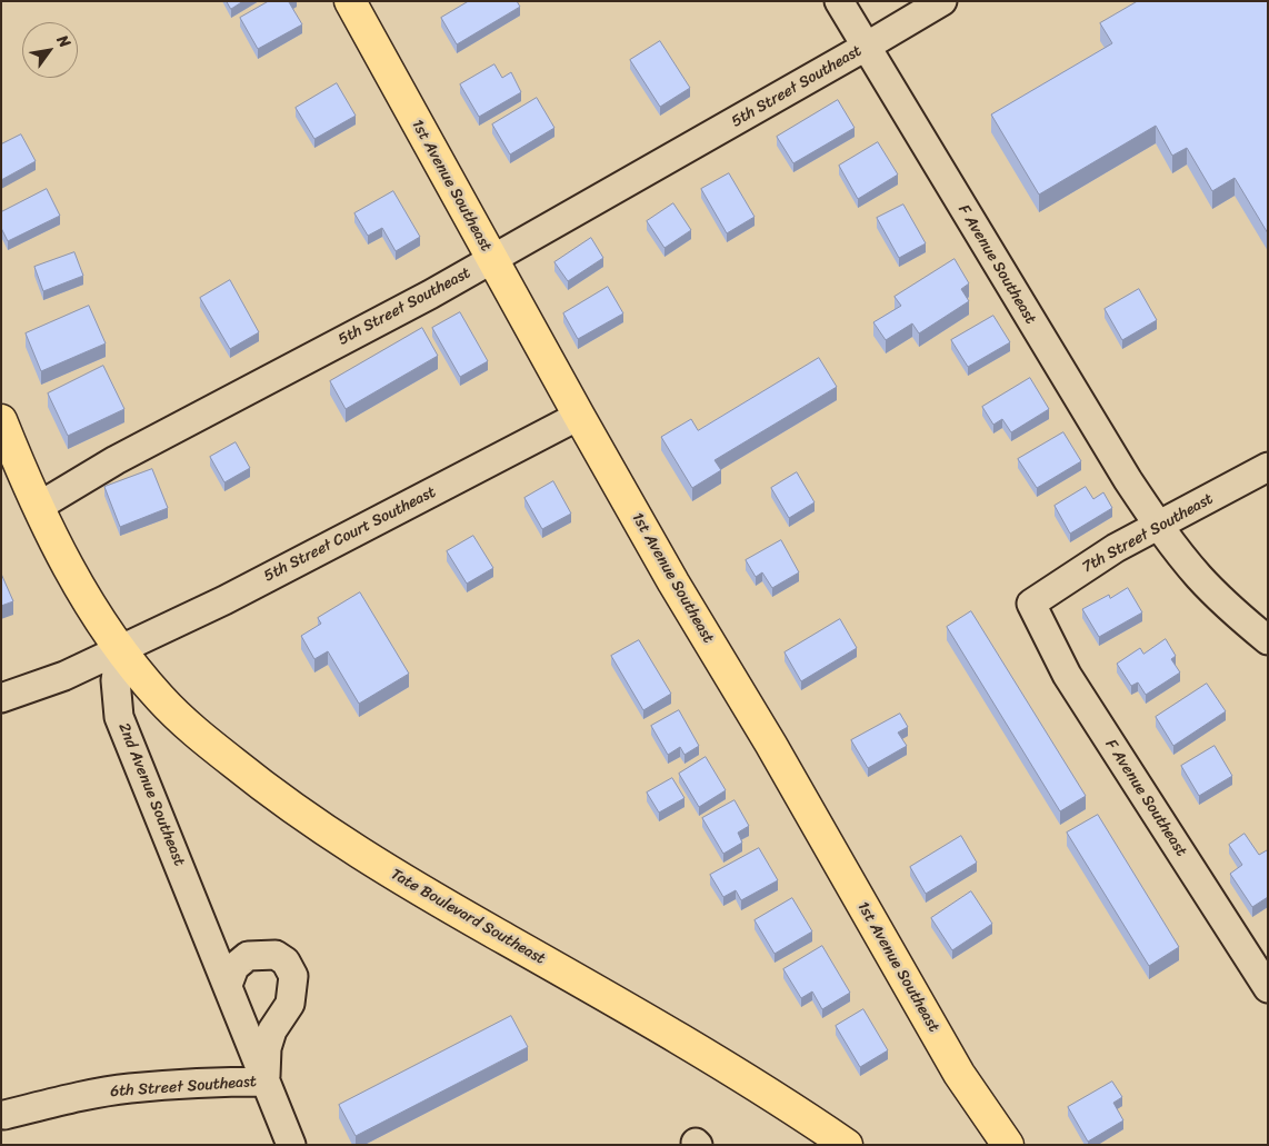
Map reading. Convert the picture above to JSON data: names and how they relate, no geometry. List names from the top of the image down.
{
  "streets": {
    "main road": ["1st Avenue Southeast", "Tate Boulevard Southeast"],
    "street": [
      "5th Street Southeast",
      "F Avenue Southeast",
      "7th Street Southeast",
      "5th Street Court Southeast",
      "2nd Avenue Southeast",
      "6th Street Southeast"
    ]
  },
  "crossings": [
    ["5th Street Southeast", "1st Avenue Southeast"],
    ["5th Street Southeast", "F Avenue Southeast"],
    ["1st Avenue Southeast", "5th Street Court Southeast"],
    ["F Avenue Southeast", "7th Street Southeast"],
    ["5th Street Court Southeast", "2nd Avenue Southeast"],
    ["5th Street Court Southeast", "Tate Boulevard Southeast"],
    ["2nd Avenue Southeast", "Tate Boulevard Southeast"],
    ["2nd Avenue Southeast", "6th Street Southeast"]
  ],
  "north": "top right"
}
